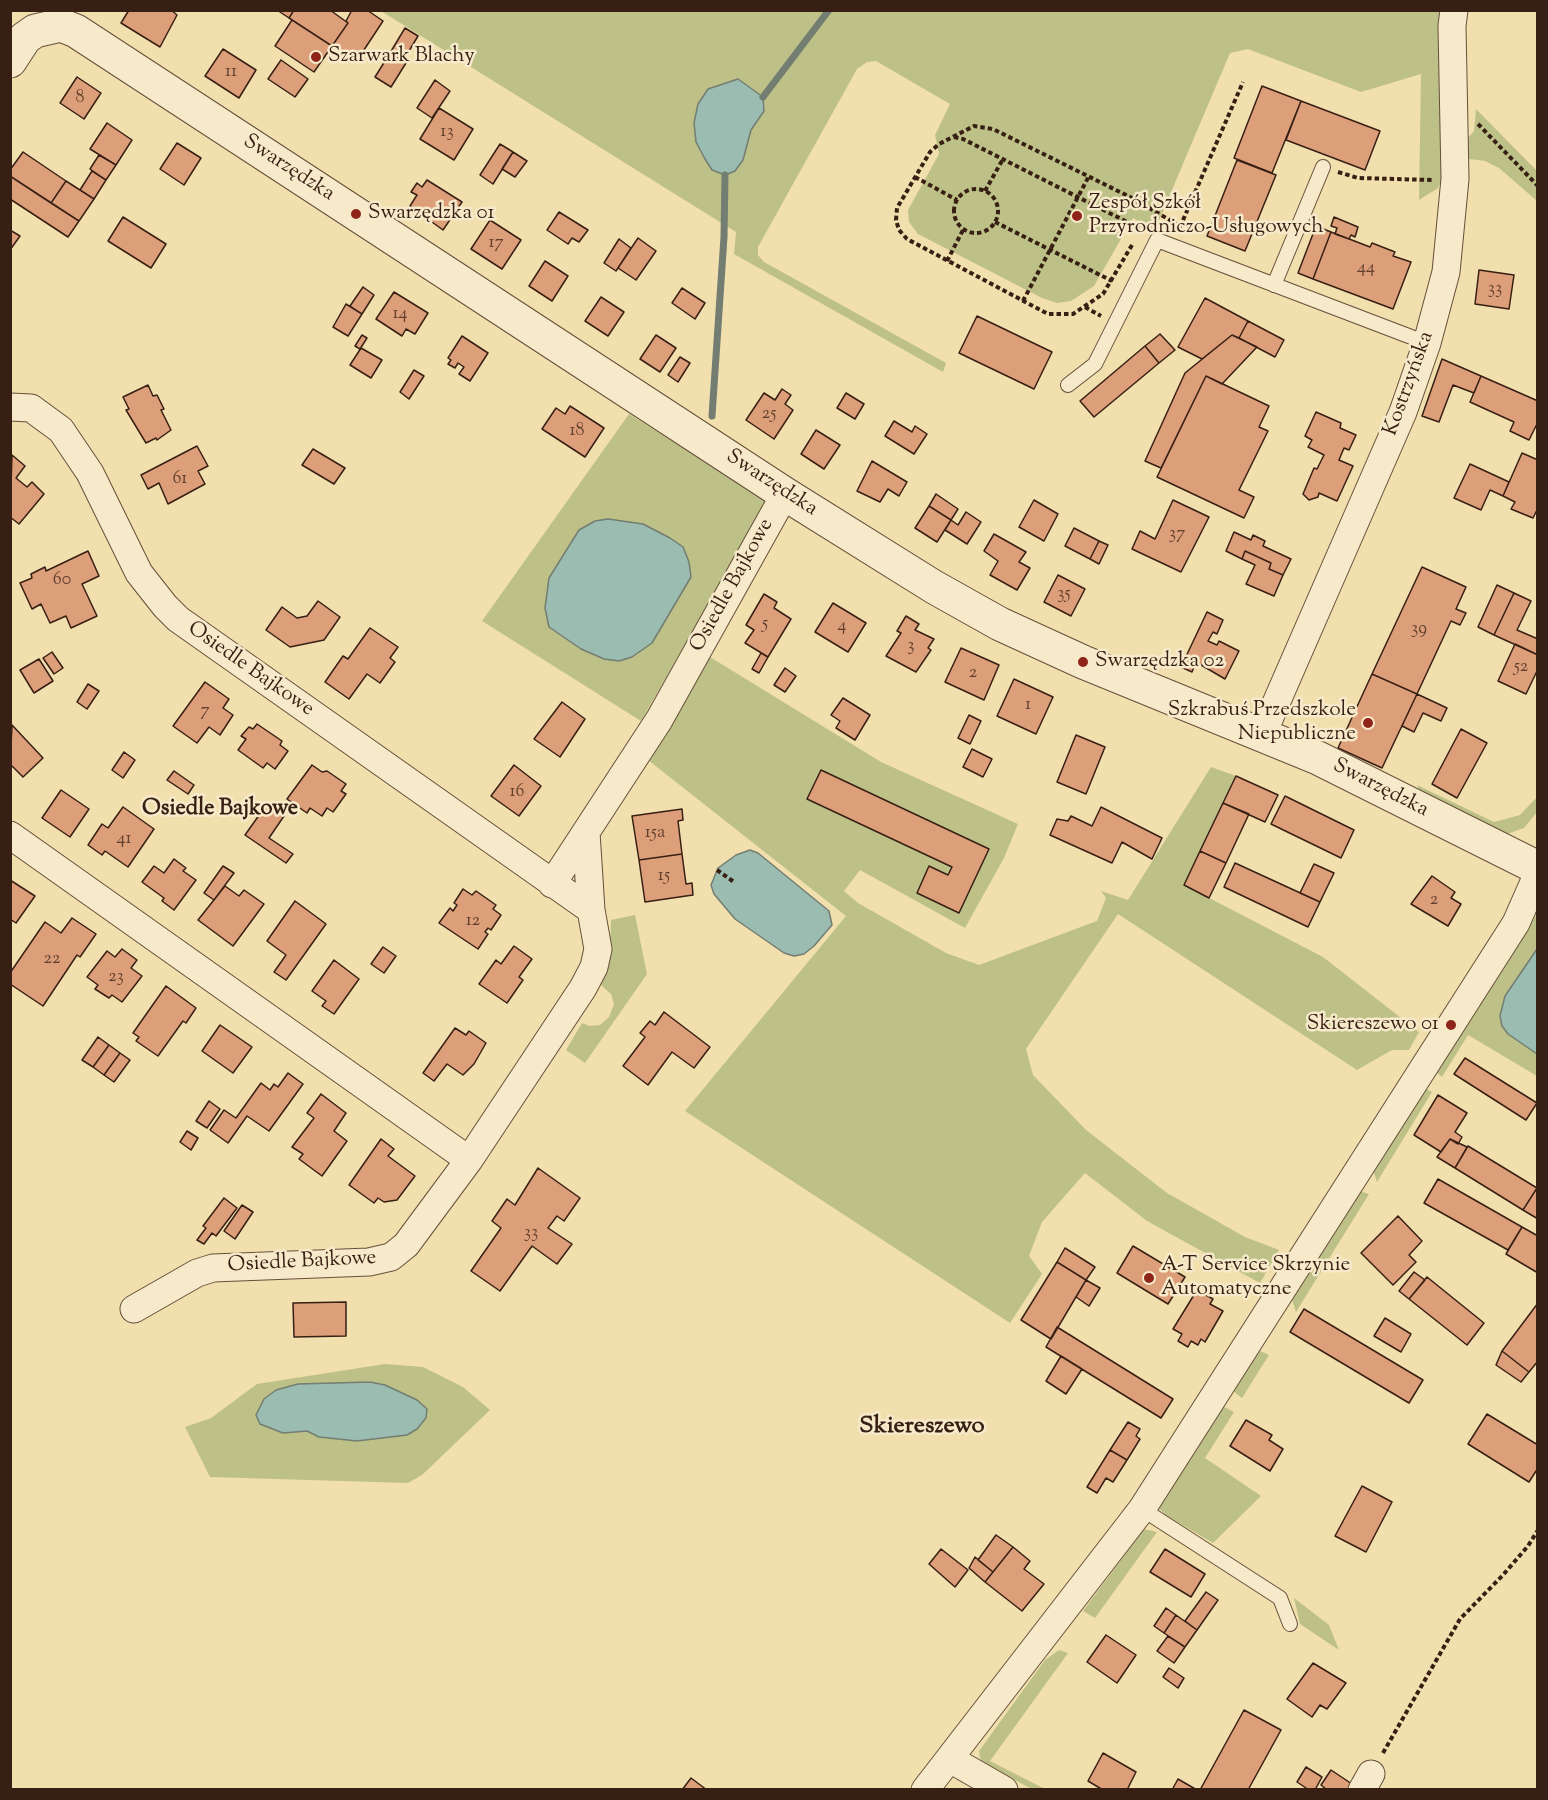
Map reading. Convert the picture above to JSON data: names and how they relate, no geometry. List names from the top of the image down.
{
  "streets": {
    "street": ["Swarzędzka", "Kostrzyńska", "Osiedle Bajkowe"]
  },
  "crossings": [
    ["Swarzędzka", "Kostrzyńska"],
    ["Swarzędzka", "Osiedle Bajkowe"]
  ],
  "districts": ["Osiedle Bajkowe", "Skiereszewo"],
  "places": [
    "Szarwark Blachy",
    "Swarzędzka 01",
    "Zespół Szkół Przyrodniczo-Usługowych",
    "Swarzędzka 02",
    "Szkrabuś Przedszkole Niepubliczne",
    "Skiereszewo 01",
    "A-T Service Skrzynie Automatyczne"
  ],
  "house_numbers": [
    "11",
    "8",
    "13",
    "17",
    "44",
    "33",
    "14",
    "25",
    "18",
    "61",
    "37",
    "60",
    "35",
    "5",
    "4",
    "39",
    "3",
    "52",
    "2",
    "1",
    "7",
    "16",
    "15a",
    "41",
    "15",
    "2",
    "12",
    "22",
    "23",
    "33"
  ]
}
